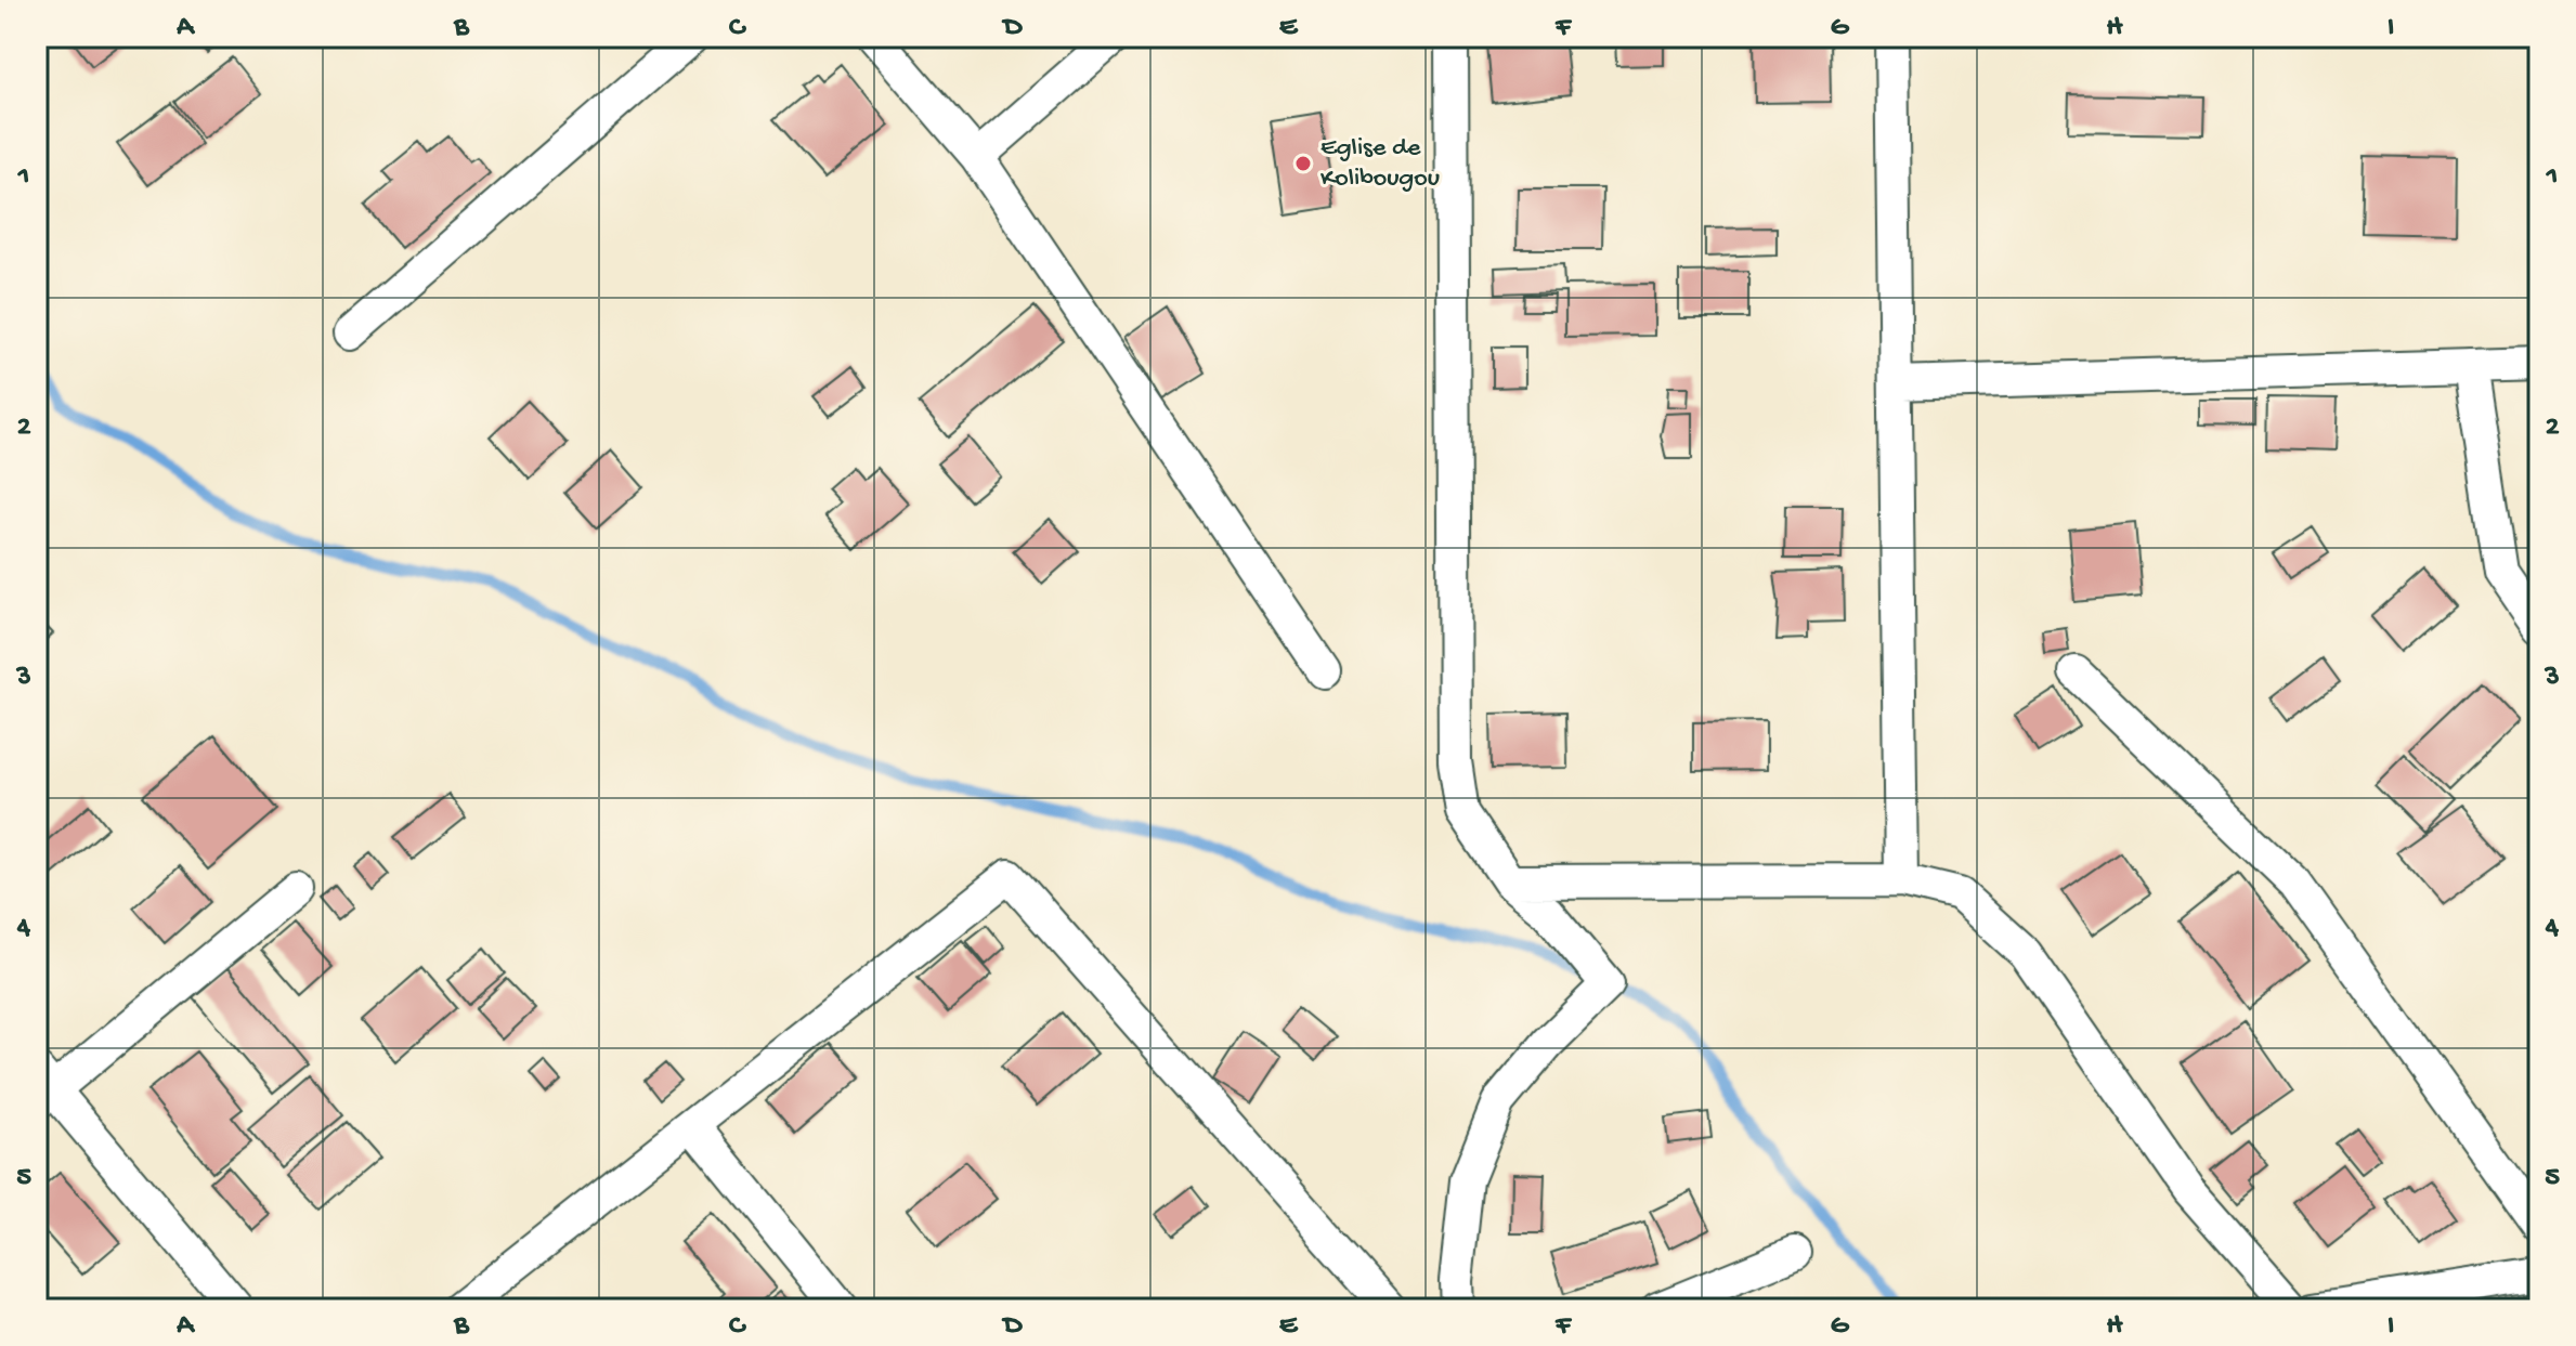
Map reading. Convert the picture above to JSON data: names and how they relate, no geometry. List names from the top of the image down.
{
  "places": ["Eglise de Kolibougou"],
  "grid": {
    "columns": [
      "A",
      "B",
      "C",
      "D",
      "E",
      "F",
      "G",
      "H",
      "I"
    ],
    "rows": [
      "1",
      "2",
      "3",
      "4",
      "5"
    ]
  }
}
